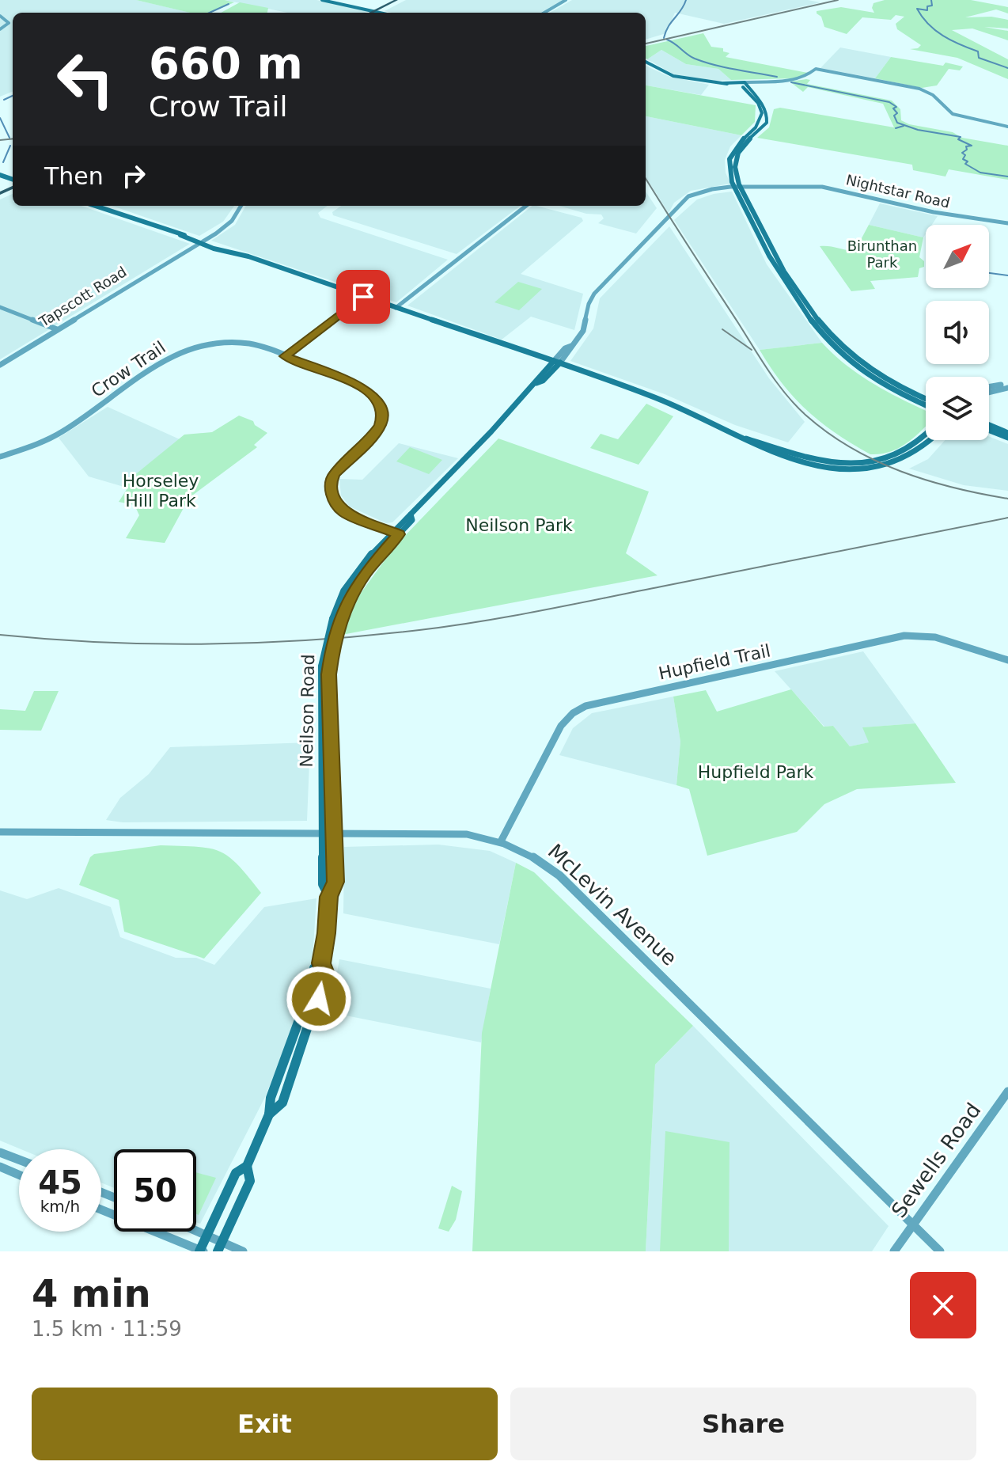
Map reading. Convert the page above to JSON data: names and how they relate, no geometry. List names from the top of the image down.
{
  "streets": {
    "main road": ["Neilson Road"],
    "street": [
      "Nightstar Road",
      "Tapscott Road",
      "Crow Trail",
      "Hupfield Trail",
      "McLevin Avenue",
      "Sewells Road"
    ]
  },
  "crossings": [
    ["Nightstar Road", "Neilson Road"],
    ["Crow Trail", "Neilson Road"],
    ["Hupfield Trail", "McLevin Avenue"],
    ["Neilson Road", "McLevin Avenue"],
    ["McLevin Avenue", "Sewells Road"]
  ],
  "parks": [
    "Birunthan Park",
    "Horseley Hill Park",
    "Neilson Park",
    "Hupfield Park"
  ],
  "north": "top right",
  "page": {
    "turn": ["660 m", "Crow Trail"],
    "then": "Then",
    "speed": "45 km/h",
    "limit": "50",
    "heading": ["4 min", "1.5 km · 11:59"],
    "buttons": ["Exit", "Share"]
  }
}
